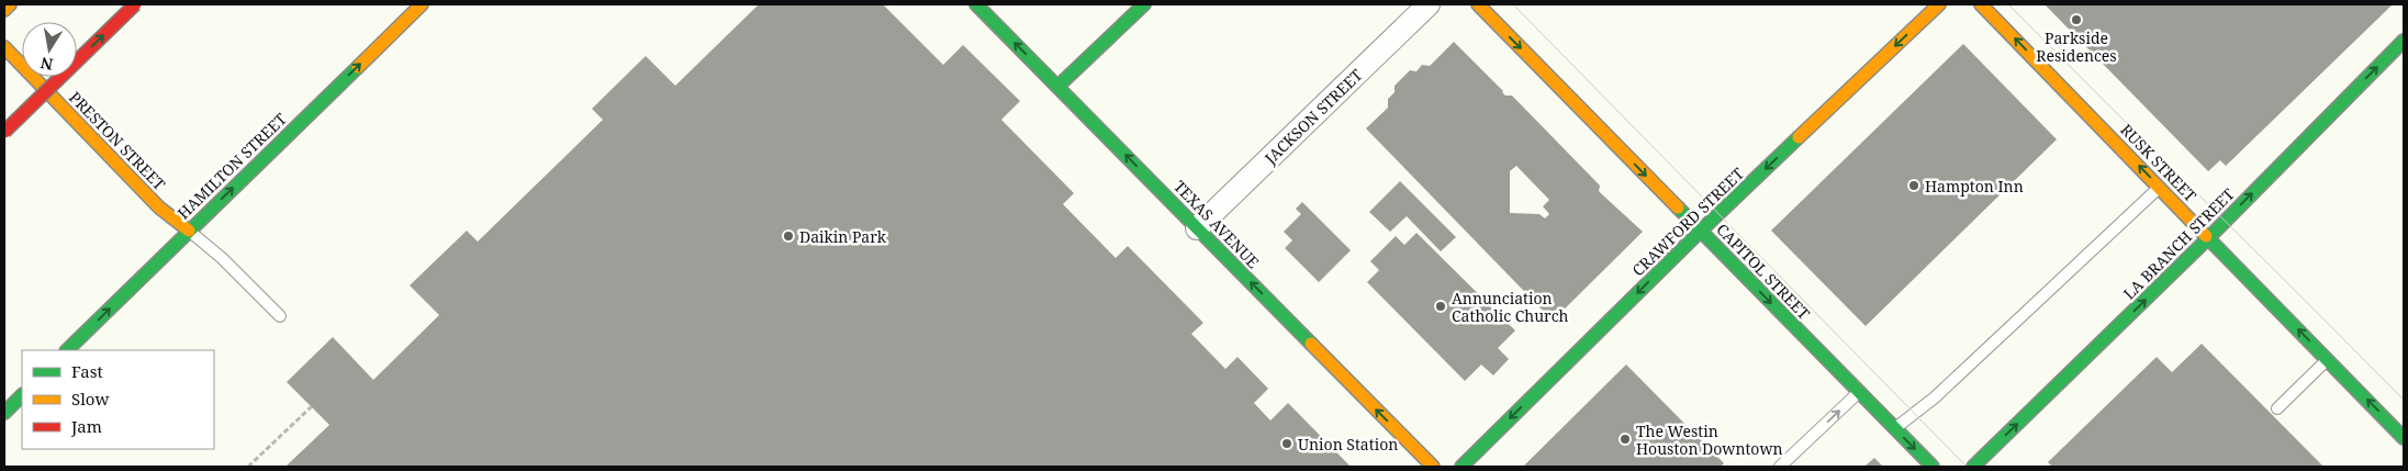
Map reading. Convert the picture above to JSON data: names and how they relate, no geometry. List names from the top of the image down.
{
  "streets": {
    "main road": [
      "PRESTON STREET",
      "RUSK STREET",
      "HAMILTON STREET",
      "CRAWFORD STREET",
      "TEXAS AVENUE",
      "LA BRANCH STREET",
      "CAPITOL STREET"
    ],
    "street": ["JACKSON STREET"]
  },
  "crossings": [
    ["JACKSON STREET", "TEXAS AVENUE"],
    ["PRESTON STREET", "HAMILTON STREET"],
    ["RUSK STREET", "LA BRANCH STREET"],
    ["CRAWFORD STREET", "CAPITOL STREET"]
  ],
  "one_way": [
    "RUSK STREET",
    "HAMILTON STREET",
    "CRAWFORD STREET",
    "TEXAS AVENUE",
    "LA BRANCH STREET",
    "CAPITOL STREET"
  ],
  "places": [
    "Parkside Residences",
    "Hampton Inn",
    "Daikin Park",
    "Annunciation Catholic Church",
    "The Westin Houston Downtown",
    "Union Station"
  ],
  "legend": ["Fast", "Slow", "Jam"],
  "north": "bottom"
}
